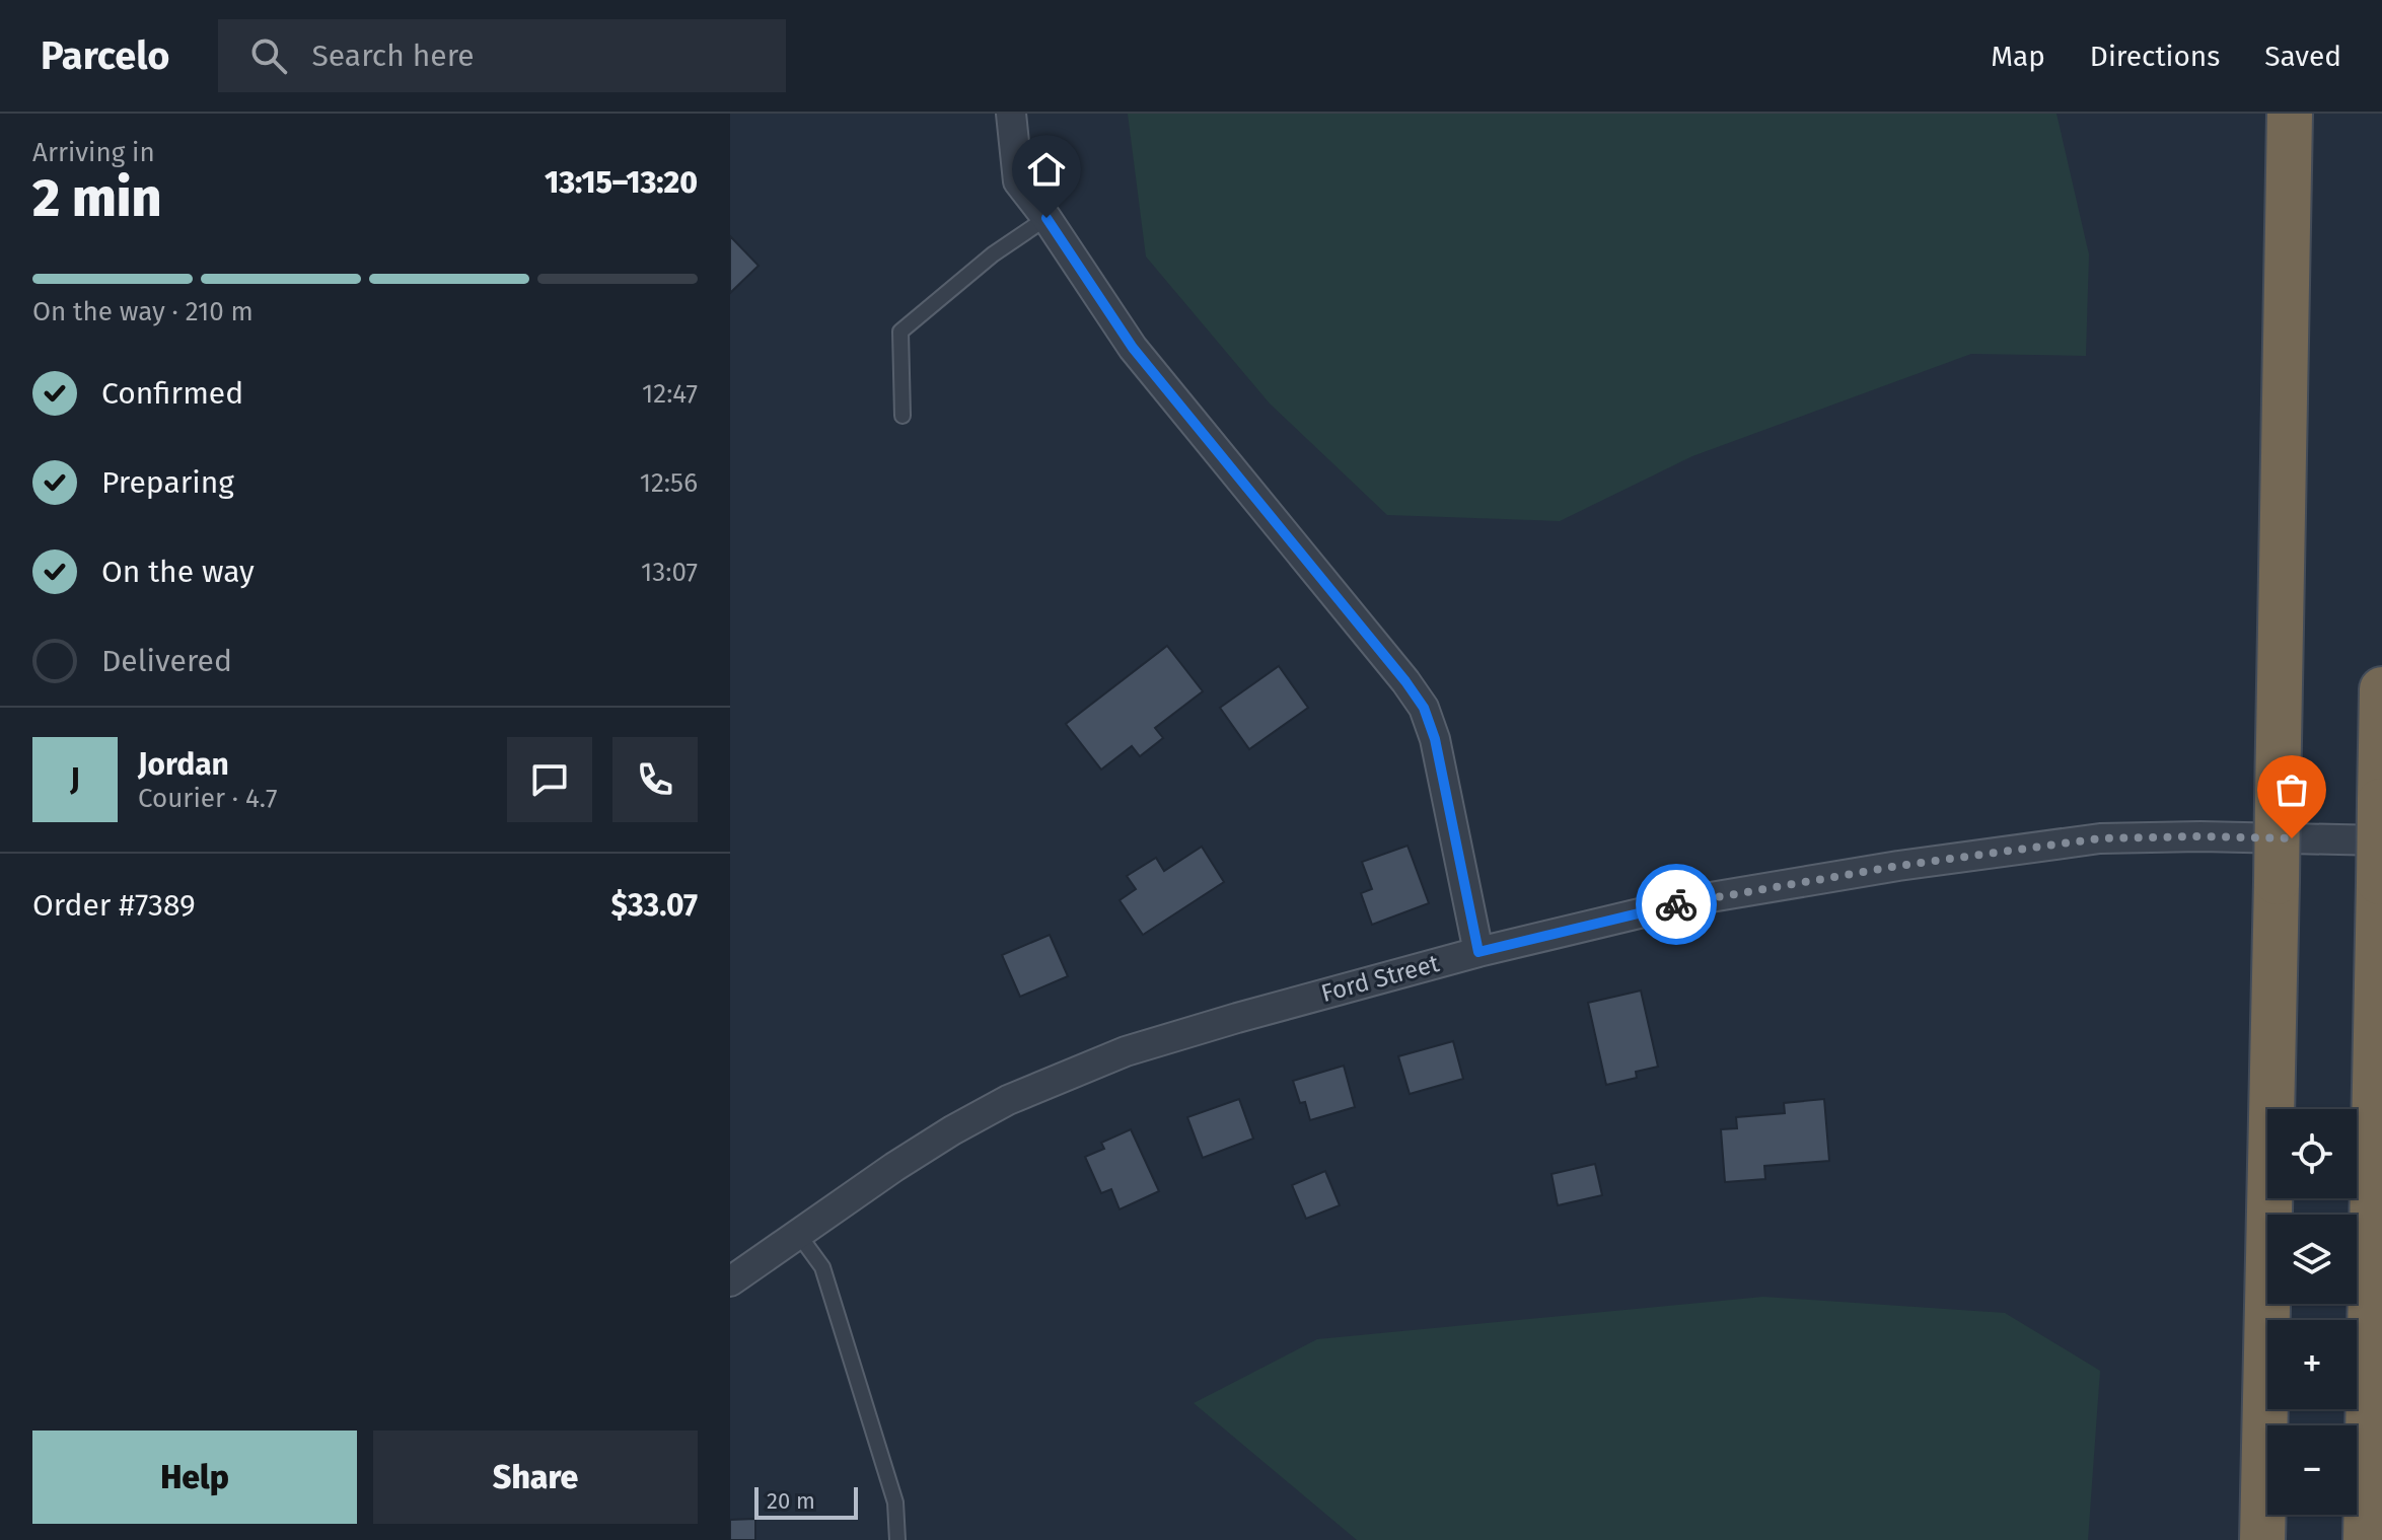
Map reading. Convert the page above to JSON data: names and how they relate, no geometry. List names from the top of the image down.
{
  "streets": {
    "street": ["Ford Street"]
  },
  "scale_bar": "20 m",
  "page": {
    "header": "Parcelo",
    "search": "Search here",
    "nav": ["Map", "Directions", "Saved"],
    "heading": ["2 min", "Arriving in", "13:15–13:20"],
    "panel": [
      "Jordan",
      "Courier · 4.7",
      "Order #7389",
      "$33.07"
    ],
    "bar": "On the way · 210 m",
    "list": [
      ["Confirmed", "12:47"],
      ["Preparing", "12:56"],
      ["On the way", "13:07"],
      "Delivered"
    ],
    "round": "J",
    "map_buttons": ["+", "−"],
    "buttons": ["Help", "Share"],
    "scale": "20 m"
  }
}
